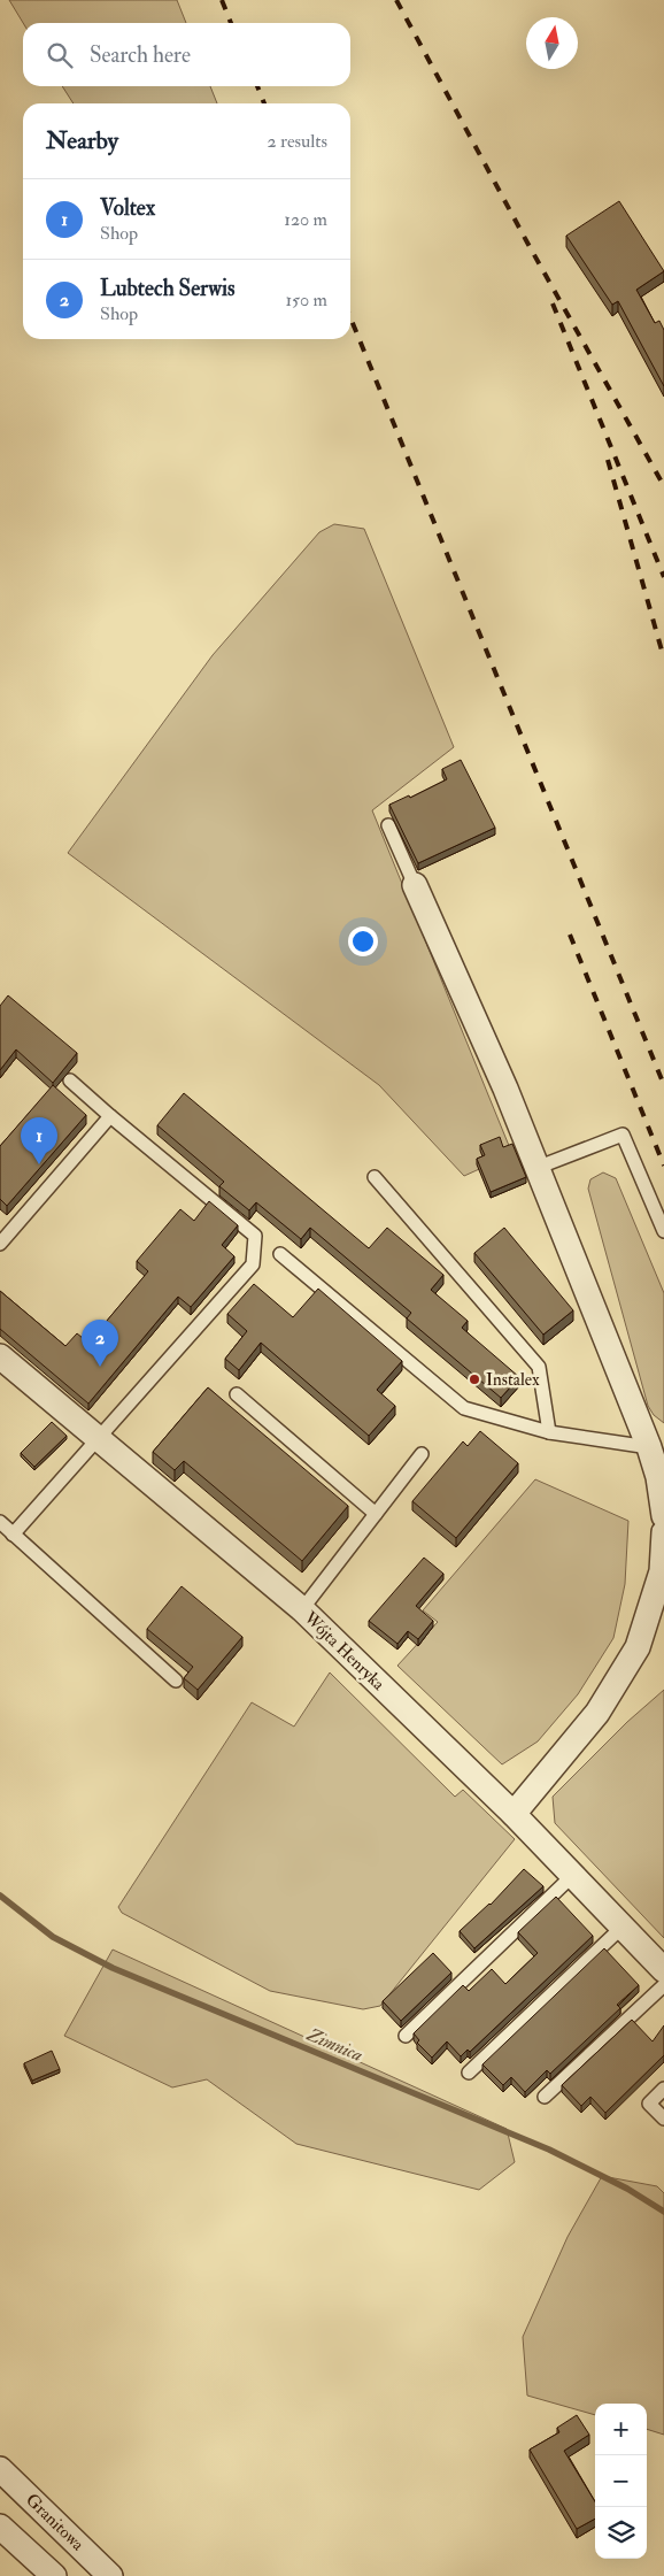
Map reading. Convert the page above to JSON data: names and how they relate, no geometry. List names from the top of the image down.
{
  "streets": {
    "street": ["Wójta Henryka", "Granitowa"]
  },
  "water": ["Zimnica"],
  "places": ["Instalex"],
  "north": "top",
  "page": {
    "search": "Search here",
    "heading": ["Nearby", "2 results"],
    "list": [
      {
        "mark": "1",
        "name": "Voltex",
        "note": "Shop",
        "value": "120 m"
      },
      {
        "mark": "2",
        "name": "Lubtech Serwis",
        "note": "Shop",
        "value": "150 m"
      }
    ],
    "pins": ["1", "2"],
    "map_buttons": ["+", "−"]
  }
}
